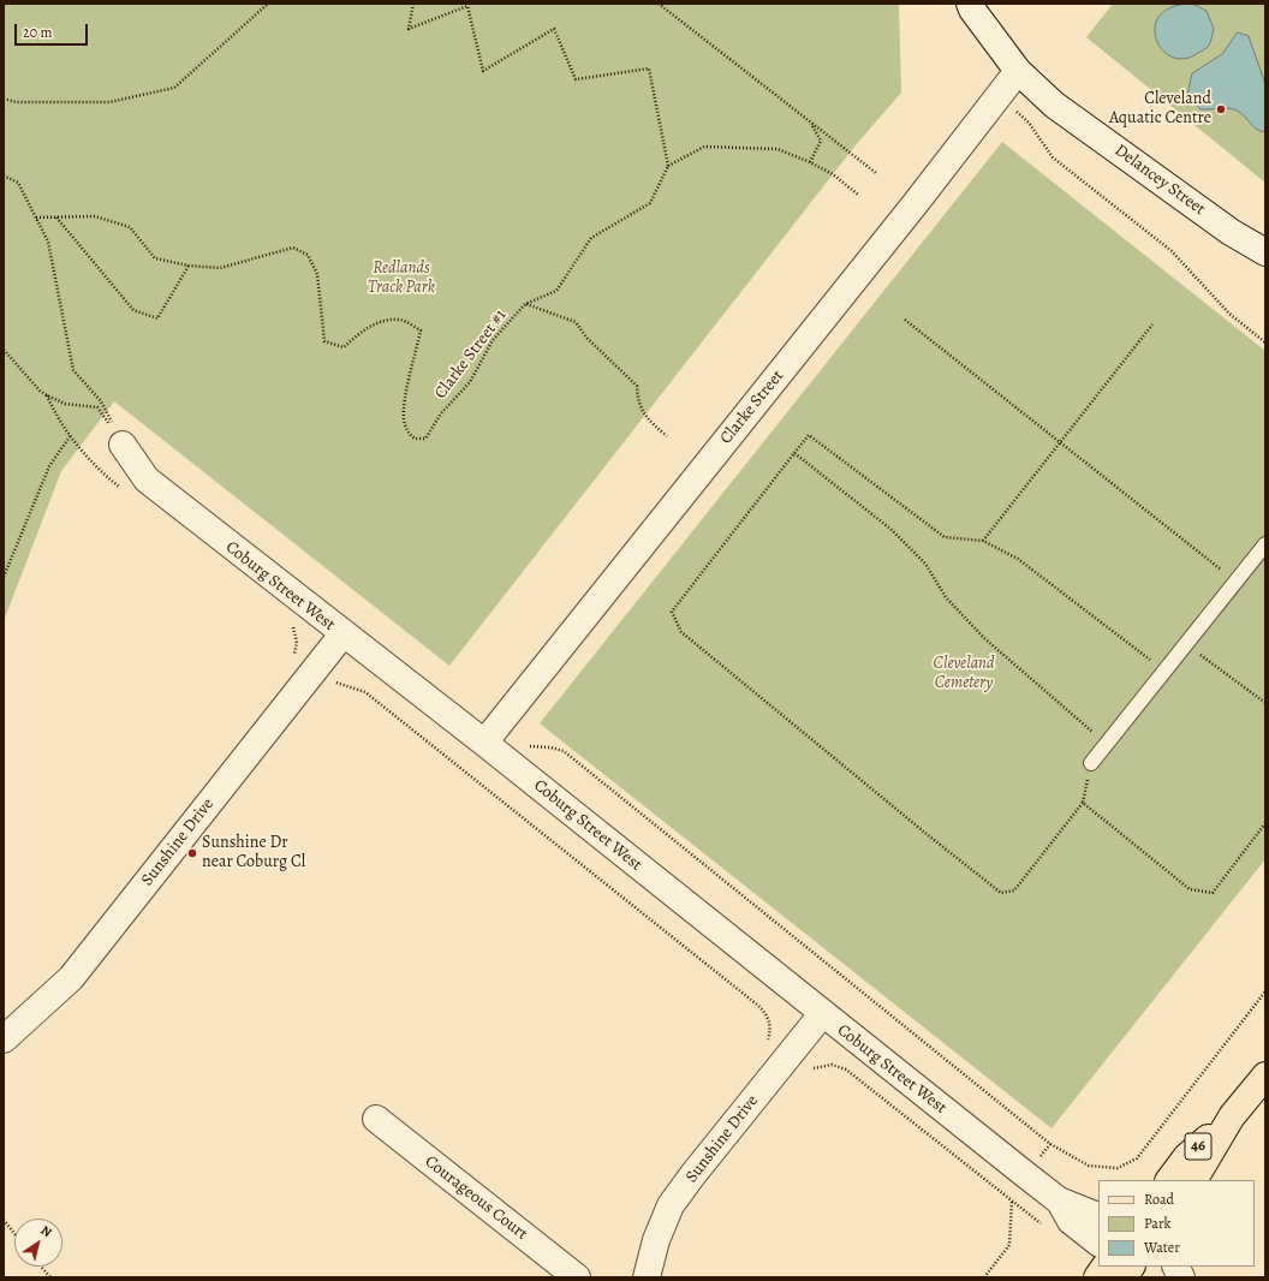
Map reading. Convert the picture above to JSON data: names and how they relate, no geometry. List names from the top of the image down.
{
  "streets": {
    "main road": ["46"],
    "street": [
      "Delancey Street",
      "Clarke Street",
      "Coburg Street West",
      "Sunshine Drive",
      "Courageous Court"
    ],
    "path": ["Clarke Street #1"]
  },
  "crossings": [
    ["Delancey Street", "Clarke Street"],
    ["Clarke Street", "Coburg Street West"],
    ["Coburg Street West", "Sunshine Drive"]
  ],
  "parks": ["Redlands Track Park", "Cleveland Cemetery"],
  "places": ["Cleveland Aquatic Centre", "Sunshine Dr near Coburg Cl"],
  "legend": ["Road", "Park", "Water"],
  "scale_bar": "20 m",
  "north": "top right"
}
